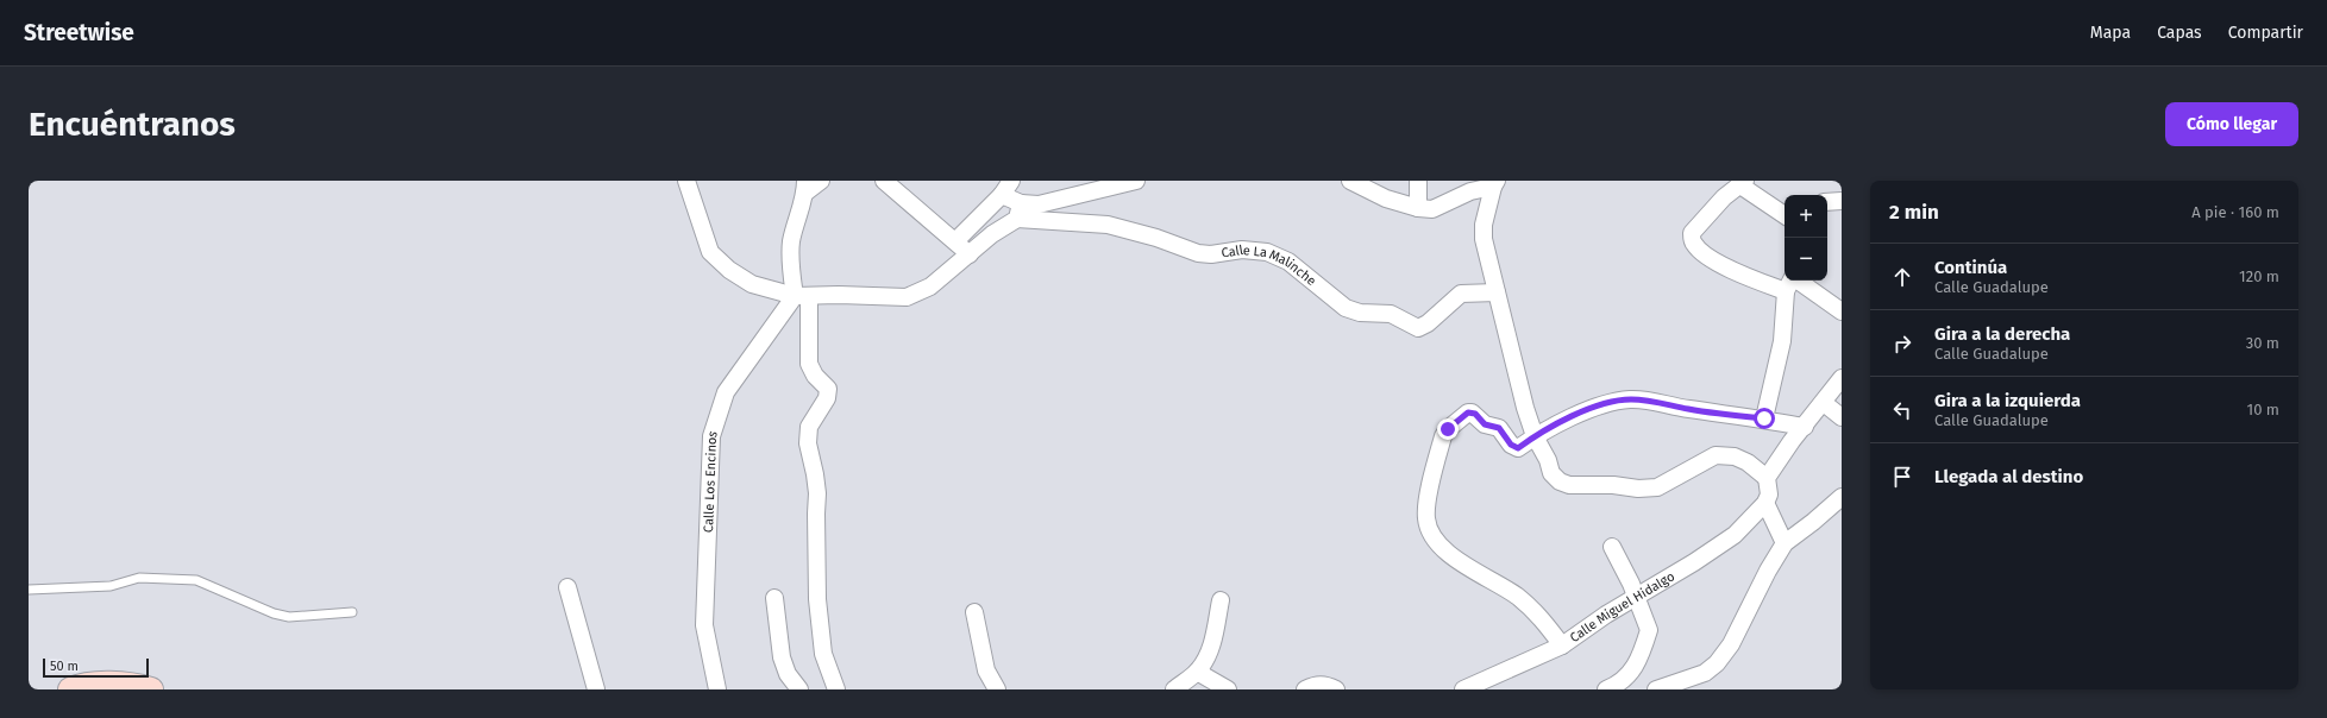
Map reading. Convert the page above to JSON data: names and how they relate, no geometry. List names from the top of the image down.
{
  "streets": {
    "street": ["Calle La Malinche", "Calle Los Encinos", "Calle Miguel Hidalgo"]
  },
  "scale_bar": "50 m",
  "page": {
    "header": "Streetwise",
    "nav": ["Mapa", "Capas", "Compartir"],
    "buttons": "Cómo llegar",
    "title": "Encuéntranos",
    "heading": ["2 min", "A pie · 160 m"],
    "map_buttons": ["+", "−"],
    "list": [
      ["Continúa", "Calle Guadalupe", "120 m"],
      ["Gira a la derecha", "Calle Guadalupe", "30 m"],
      ["Gira a la izquierda", "Calle Guadalupe", "10 m"],
      "Llegada al destino"
    ],
    "scale": "50 m"
  }
}
